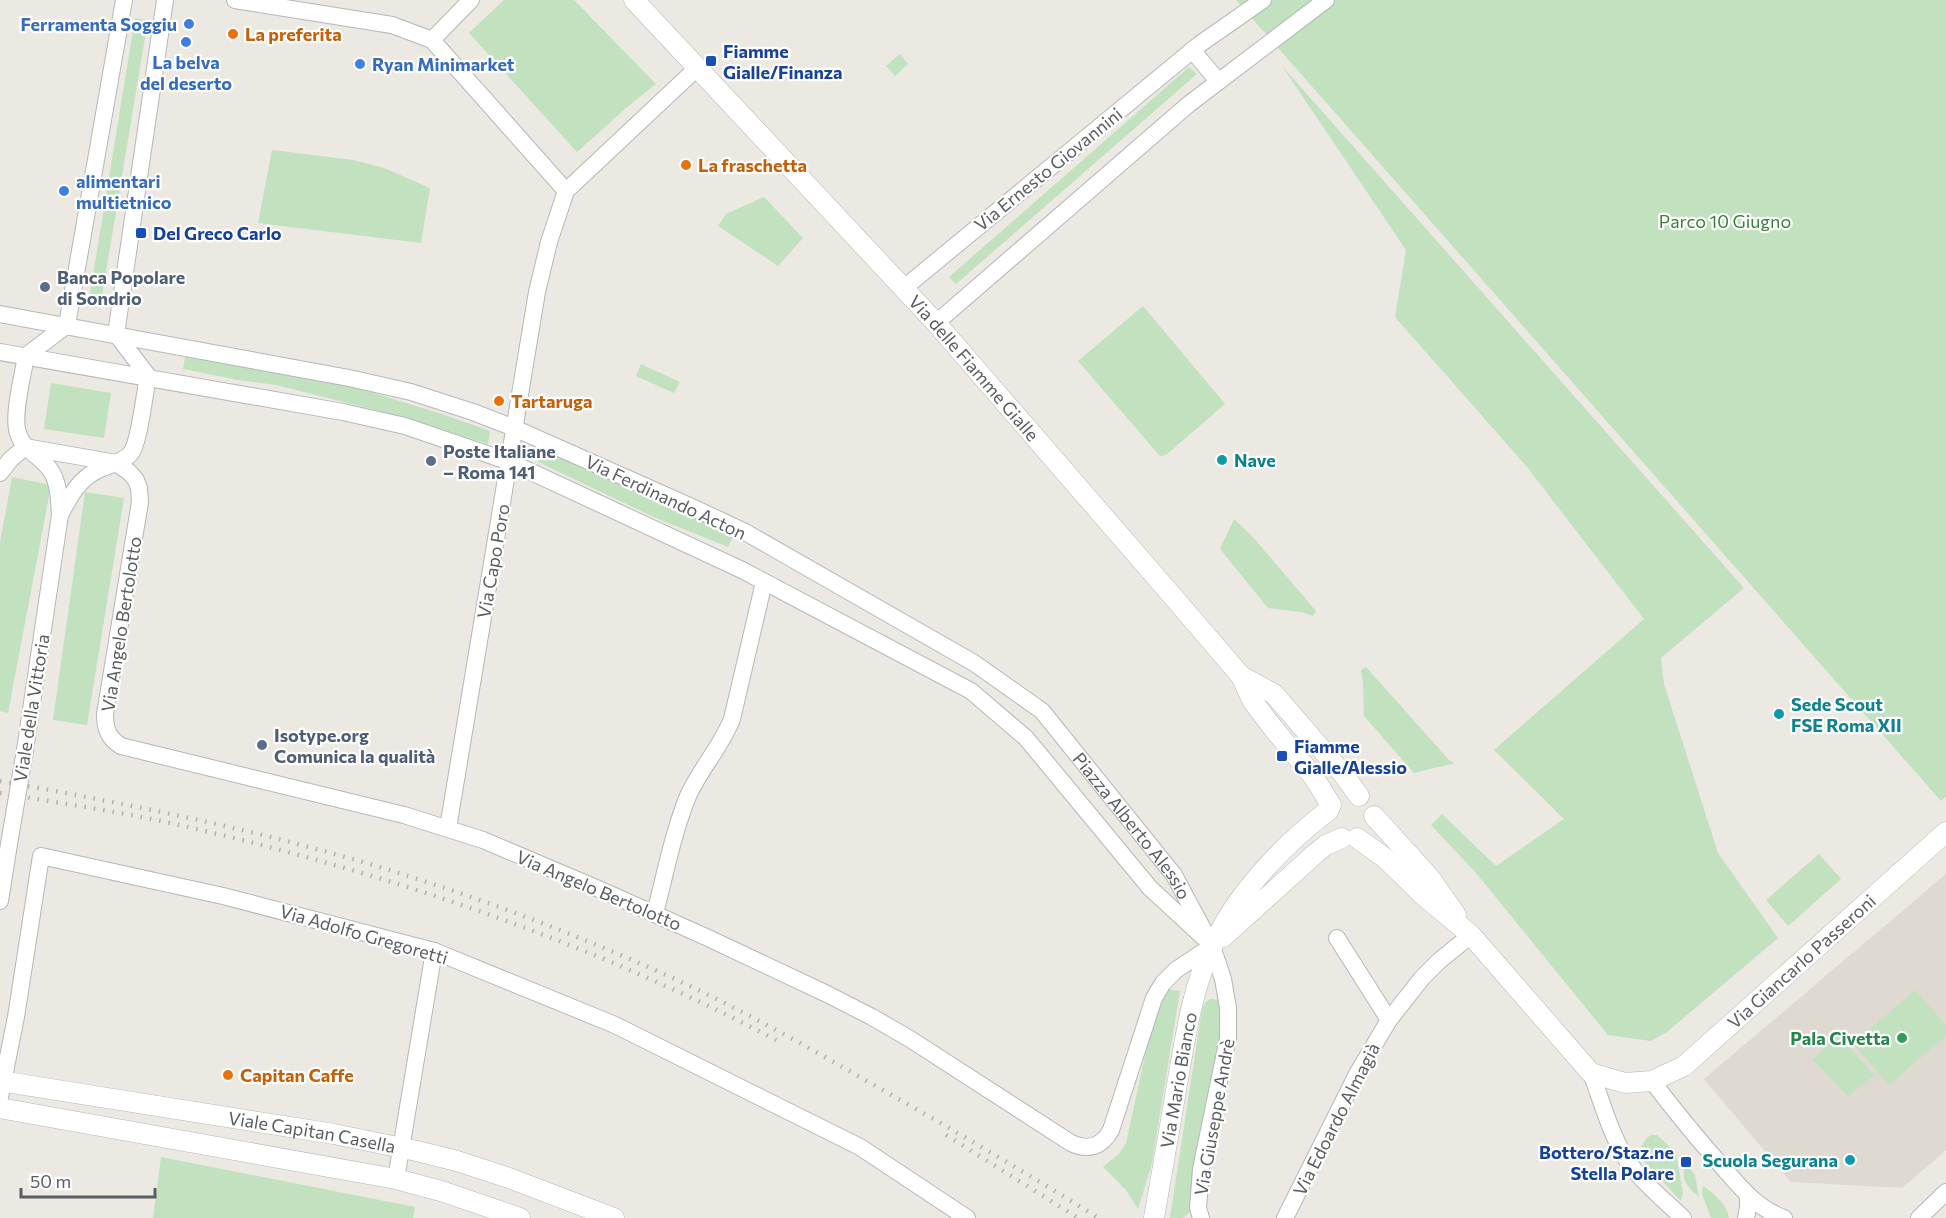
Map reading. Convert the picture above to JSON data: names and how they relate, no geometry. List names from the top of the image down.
{
  "streets": {
    "street": [
      "Via Ernesto Giovannini",
      "Via delle Fiamme Gialle",
      "Via Ferdinando Acton",
      "Via Capo Poro",
      "Via Angelo Bertolotto",
      "Viale della Vittoria",
      "Piazza Alberto Alessio",
      "Via Adolfo Gregoretti",
      "Via Giancarlo Passeroni",
      "Via Mario Bianco",
      "Via Giuseppe Andrè",
      "Via Edoardo Almagià",
      "Viale Capitan Casella"
    ]
  },
  "crossings": [
    ["Via Ernesto Giovannini", "Via delle Fiamme Gialle"],
    ["Via Ferdinando Acton", "Via Capo Poro"],
    ["Via Ferdinando Acton", "Piazza Alberto Alessio"],
    ["Via Capo Poro", "Via Angelo Bertolotto"],
    ["Via Angelo Bertolotto", "Piazza Alberto Alessio"],
    ["Via Angelo Bertolotto", "Via Mario Bianco"],
    ["Via Angelo Bertolotto", "Via Giuseppe Andrè"],
    ["Piazza Alberto Alessio", "Via Mario Bianco"],
    ["Piazza Alberto Alessio", "Via Giuseppe Andrè"],
    ["Via Adolfo Gregoretti", "Viale Capitan Casella"],
    ["Via Mario Bianco", "Via Giuseppe Andrè"]
  ],
  "parks": ["Parco 10 Giugno"],
  "places": {
    "other": [
      "Ferramenta Soggiu",
      "La preferita",
      "La belva del deserto",
      "Ryan Minimarket",
      "La fraschetta",
      "alimentari multietnico",
      "Banca Popolare di Sondrio",
      "Tartaruga",
      "Nave",
      "Poste Italiane – Roma 141",
      "Sede Scout FSE Roma XII",
      "Isotype.org Comunica la qualità",
      "Pala Civetta",
      "Capitan Caffe",
      "Scuola Segurana"
    ],
    "transit": [
      "Fiamme Gialle/Finanza",
      "Del Greco Carlo",
      "Fiamme Gialle/Alessio",
      "Bottero/Staz.ne Stella Polare"
    ]
  },
  "scale_bar": "50 m"
}
